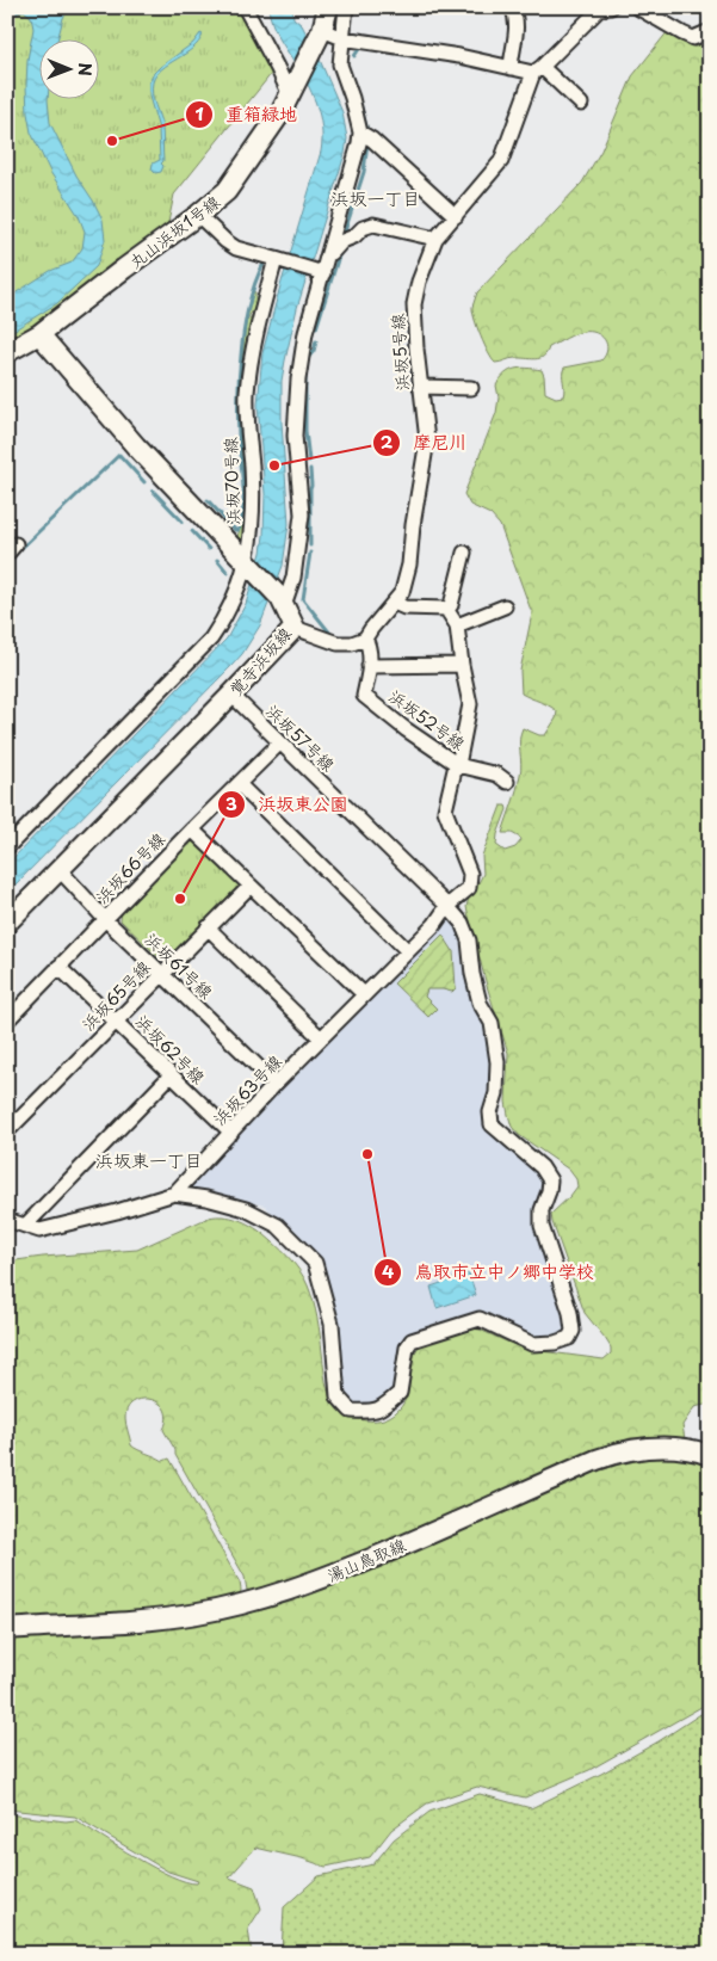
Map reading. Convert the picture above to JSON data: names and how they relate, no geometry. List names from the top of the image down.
{
  "streets": {
    "street": [
      "丸山浜坂1号線",
      "浜坂5号線",
      "浜坂70号線",
      "覚寺浜坂線",
      "浜坂52号線",
      "浜坂57号線",
      "浜坂66号線",
      "浜坂61号線",
      "浜坂65号線",
      "浜坂62号線",
      "浜坂63号線",
      "湯山鳥取線"
    ]
  },
  "crossings": [
    ["丸山浜坂1号線", "覚寺浜坂線"],
    ["浜坂5号線", "浜坂52号線"],
    ["浜坂70号線", "覚寺浜坂線"],
    ["覚寺浜坂線", "浜坂57号線"],
    ["覚寺浜坂線", "浜坂61号線"],
    ["浜坂52号線", "浜坂63号線"],
    ["浜坂57号線", "浜坂66号線"],
    ["浜坂57号線", "浜坂63号線"],
    ["浜坂66号線", "浜坂61号線"],
    ["浜坂66号線", "浜坂62号線"],
    ["浜坂61号線", "浜坂65号線"],
    ["浜坂61号線", "浜坂63号線"],
    ["浜坂65号線", "浜坂62号線"],
    ["浜坂62号線", "浜坂63号線"]
  ],
  "districts": ["浜坂一丁目", "浜坂東一丁目"],
  "places": [
    "重箱緑地",
    "摩尼川",
    "浜坂東公園",
    "鳥取市立中ノ郷中学校"
  ],
  "north": "right"
}
